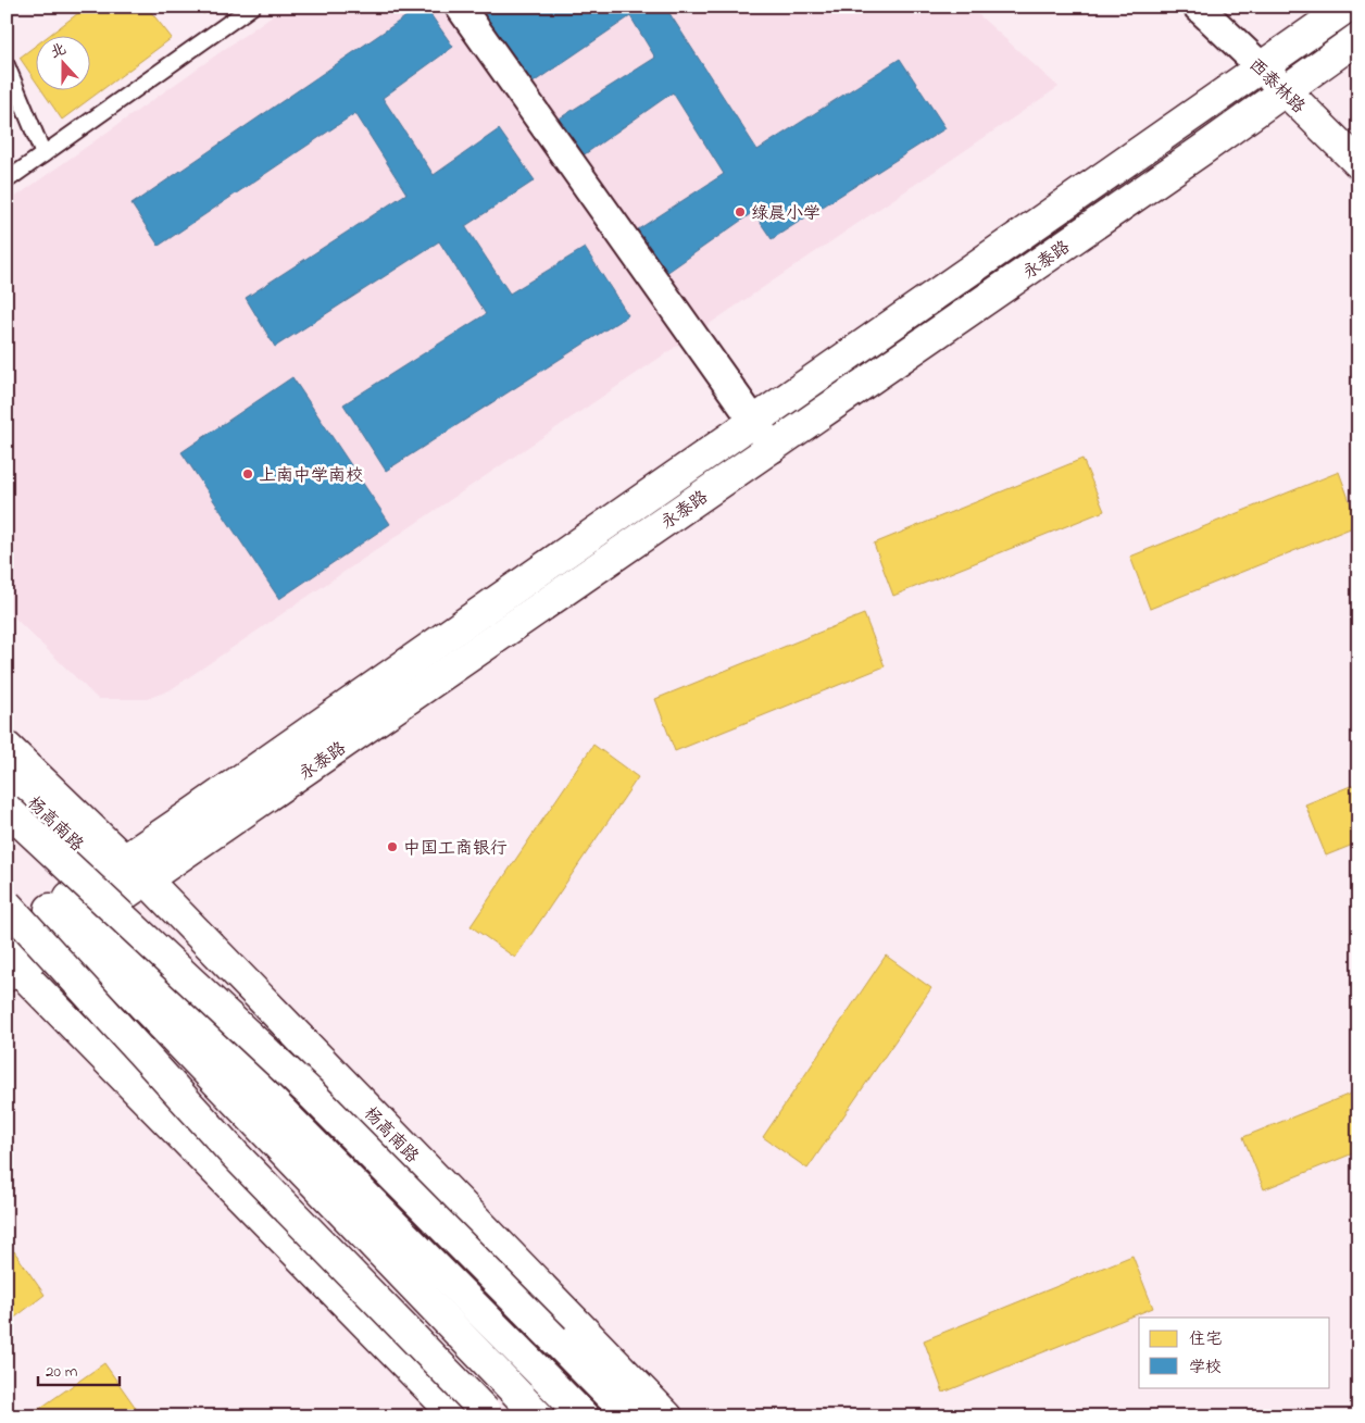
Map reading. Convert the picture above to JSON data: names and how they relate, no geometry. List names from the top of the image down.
{
  "streets": {
    "main road": ["西泰林路", "永泰路", "杨高南路"]
  },
  "crossings": [
    ["西泰林路", "永泰路"],
    ["永泰路", "杨高南路"]
  ],
  "places": ["绿晨小学", "上南中学南校", "中国工商银行"],
  "legend": ["住宅", "学校"],
  "scale_bar": "20 m",
  "north": "top"
}
